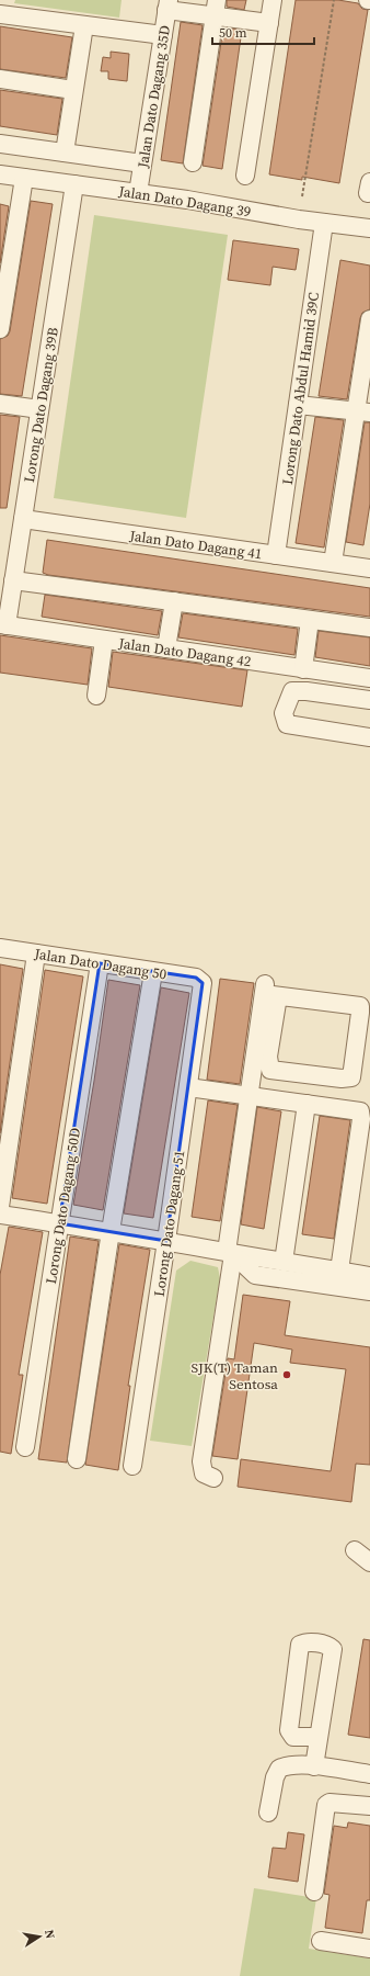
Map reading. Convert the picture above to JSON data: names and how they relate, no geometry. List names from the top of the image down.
{
  "streets": {
    "street": [
      "Jalan Dato Dagang 35D",
      "Jalan Dato Dagang 39",
      "Lorong Dato Abdul Hamid 39C",
      "Lorong Dato Dagang 39B",
      "Jalan Dato Dagang 41",
      "Jalan Dato Dagang 42",
      "Jalan Dato Dagang 50",
      "Lorong Dato Dagang 50D",
      "Lorong Dato Dagang 51"
    ]
  },
  "crossings": [
    ["Jalan Dato Dagang 35D", "Jalan Dato Dagang 39"],
    ["Jalan Dato Dagang 39", "Lorong Dato Abdul Hamid 39C"],
    ["Jalan Dato Dagang 39", "Lorong Dato Dagang 39B"],
    ["Lorong Dato Abdul Hamid 39C", "Jalan Dato Dagang 41"],
    ["Lorong Dato Dagang 39B", "Jalan Dato Dagang 41"],
    ["Lorong Dato Dagang 39B", "Jalan Dato Dagang 42"],
    ["Jalan Dato Dagang 50", "Lorong Dato Dagang 50D"],
    ["Jalan Dato Dagang 50", "Lorong Dato Dagang 51"]
  ],
  "places": ["SJK(T) Taman Sentosa"],
  "scale_bar": "50 m",
  "north": "right"
}
